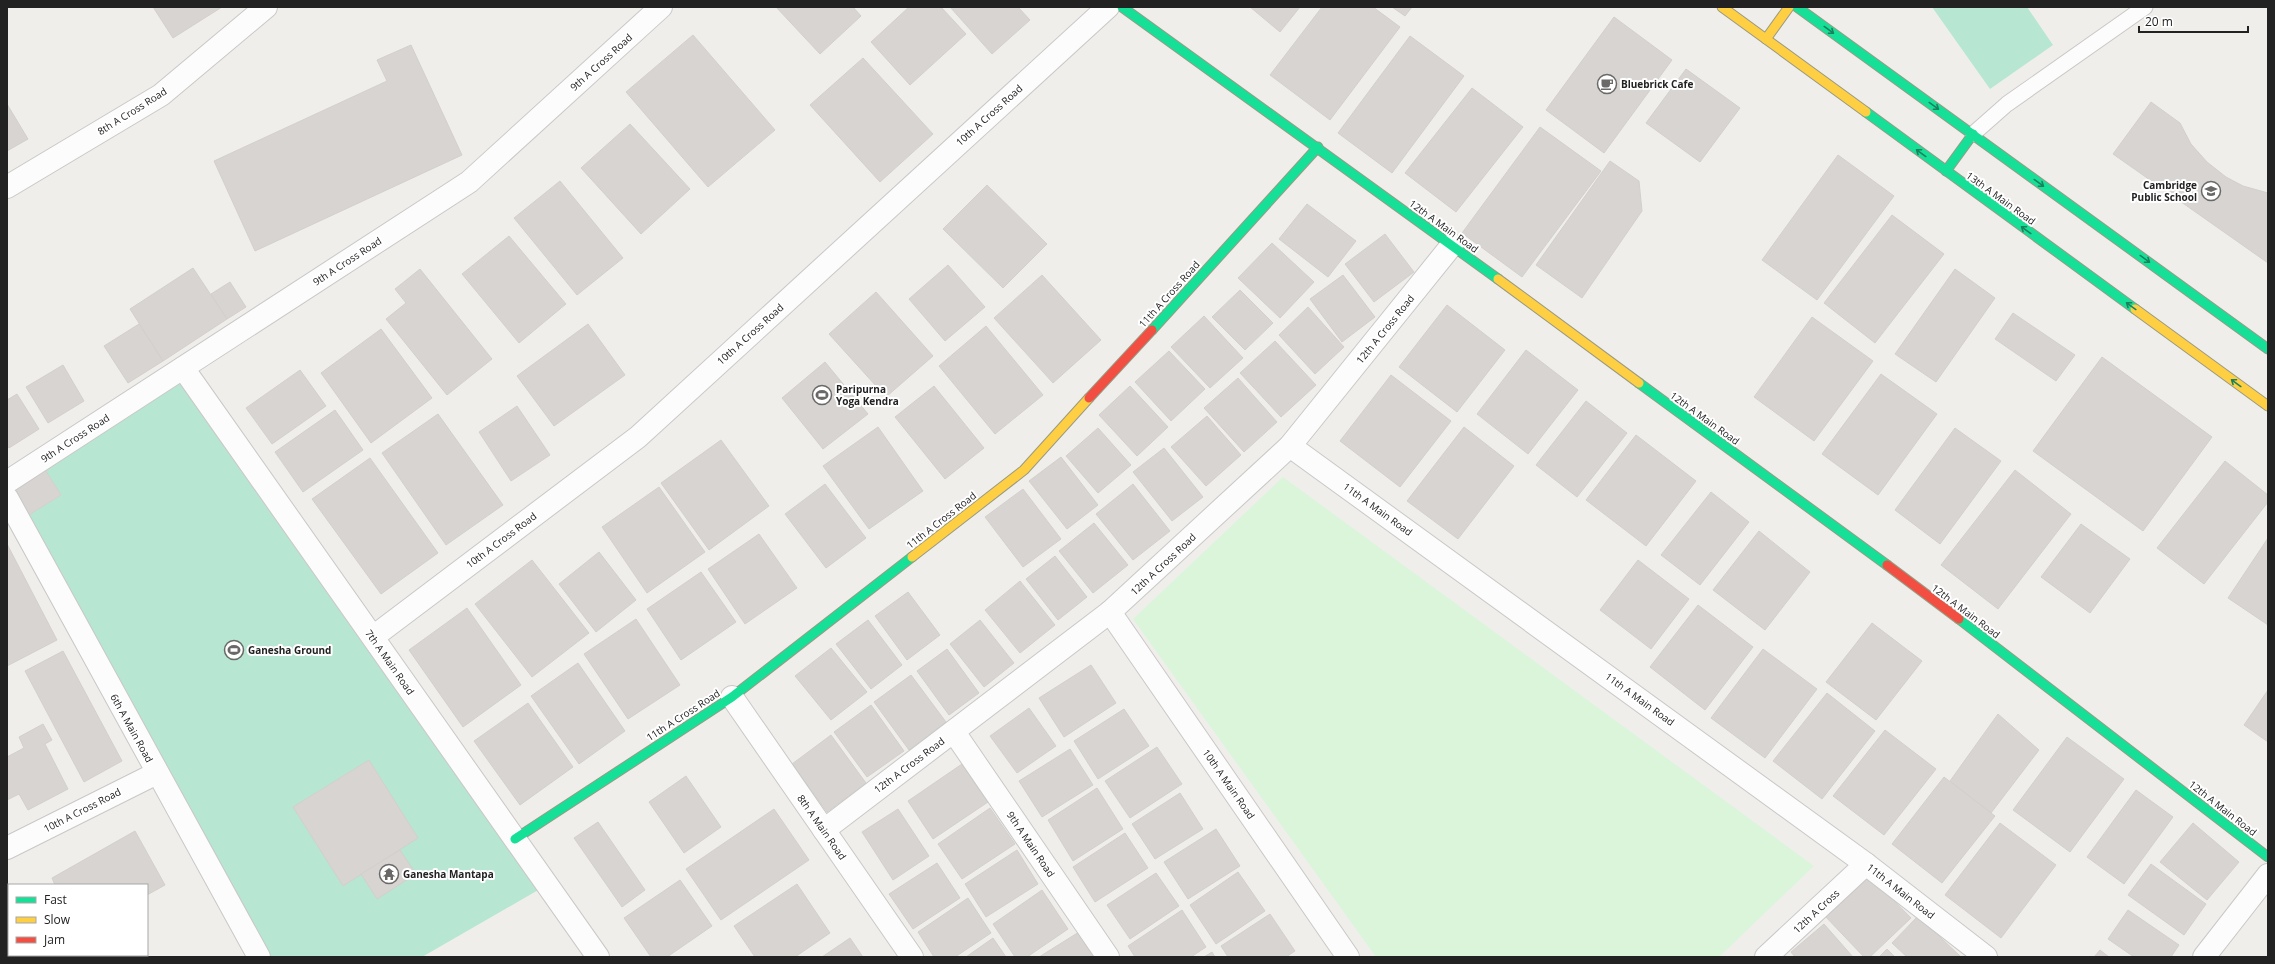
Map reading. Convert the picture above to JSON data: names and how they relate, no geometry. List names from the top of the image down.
{
  "streets": {
    "street": [
      "9th A Cross Road",
      "8th A Cross Road",
      "10th A Cross Road",
      "13th A Main Road",
      "12th A Main Road",
      "11th A Cross Road",
      "12th A Cross Road",
      "11th A Main Road",
      "7th A Main Road",
      "6th A Main Road",
      "10th A Main Road",
      "8th A Main Road",
      "9th A Main Road",
      "12th A Cross"
    ]
  },
  "crossings": [
    ["9th A Cross Road", "7th A Main Road"],
    ["10th A Cross Road", "7th A Main Road"],
    ["10th A Cross Road", "6th A Main Road"],
    ["12th A Main Road", "11th A Cross Road"],
    ["12th A Main Road", "12th A Cross Road"],
    ["11th A Cross Road", "7th A Main Road"],
    ["11th A Cross Road", "8th A Main Road"],
    ["12th A Cross Road", "11th A Main Road"],
    ["12th A Cross Road", "10th A Main Road"],
    ["12th A Cross Road", "8th A Main Road"],
    ["12th A Cross Road", "9th A Main Road"],
    ["11th A Main Road", "12th A Cross"]
  ],
  "places": {
    "cafe": ["Bluebrick Cafe"],
    "school or university": ["Cambridge Public School"],
    "sports": ["Paripurna Yoga Kendra", "Ganesha Ground"],
    "temple": ["Ganesha Mantapa"]
  },
  "legend": ["Fast", "Slow", "Jam"],
  "scale_bar": "20 m"
}
